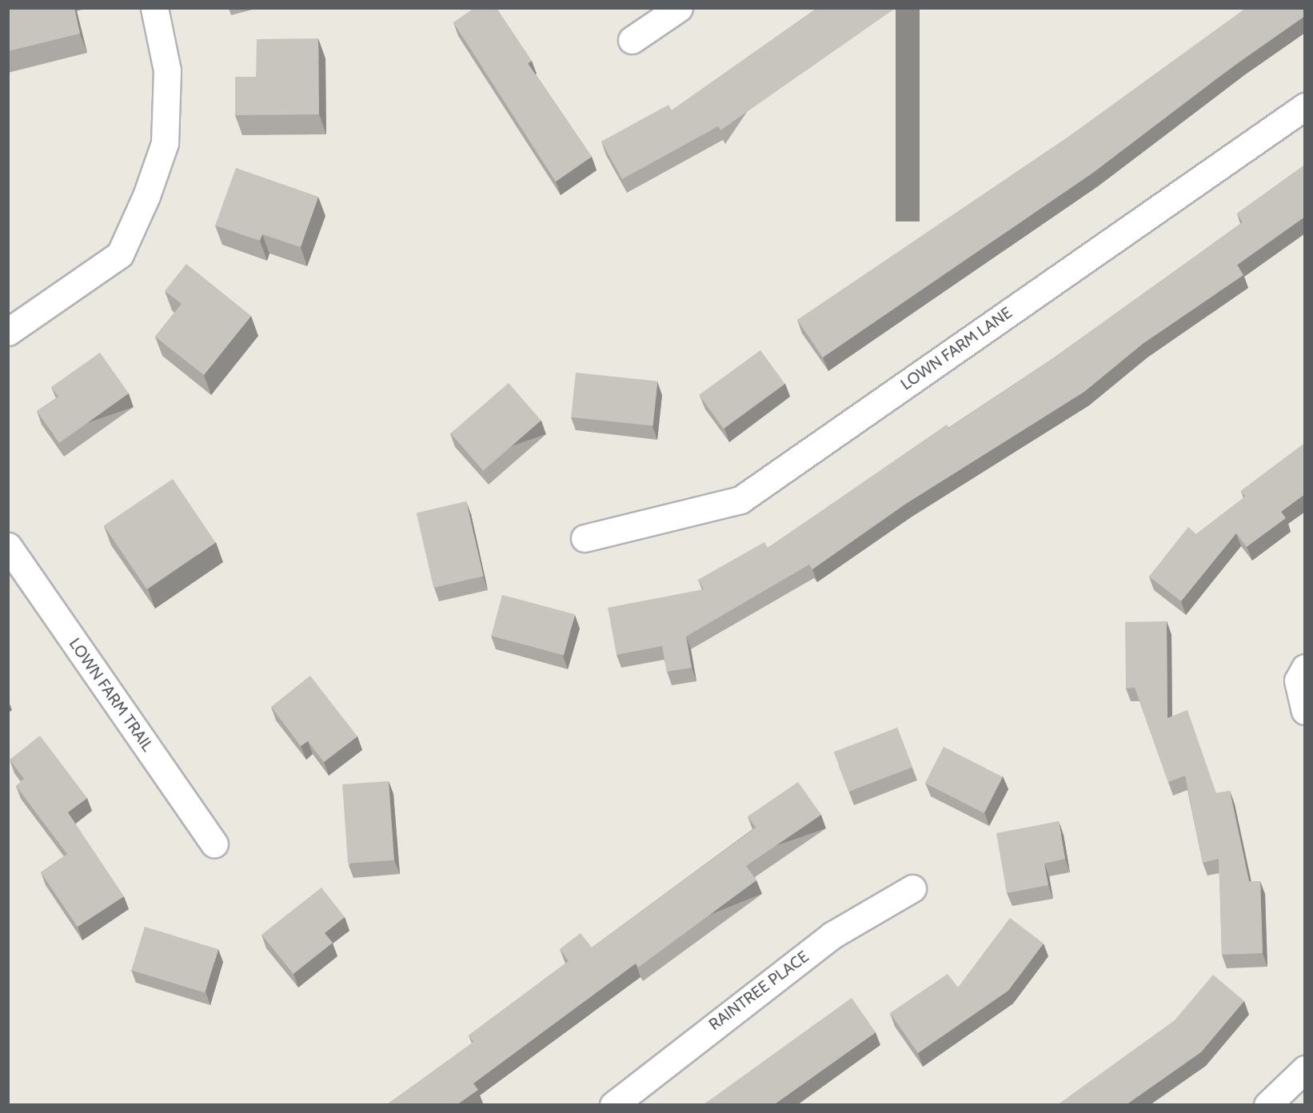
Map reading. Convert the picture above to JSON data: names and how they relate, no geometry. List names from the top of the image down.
{
  "streets": {
    "street": ["LOWN FARM LANE", "LOWN FARM TRAIL", "RAINTREE PLACE"]
  }
}
